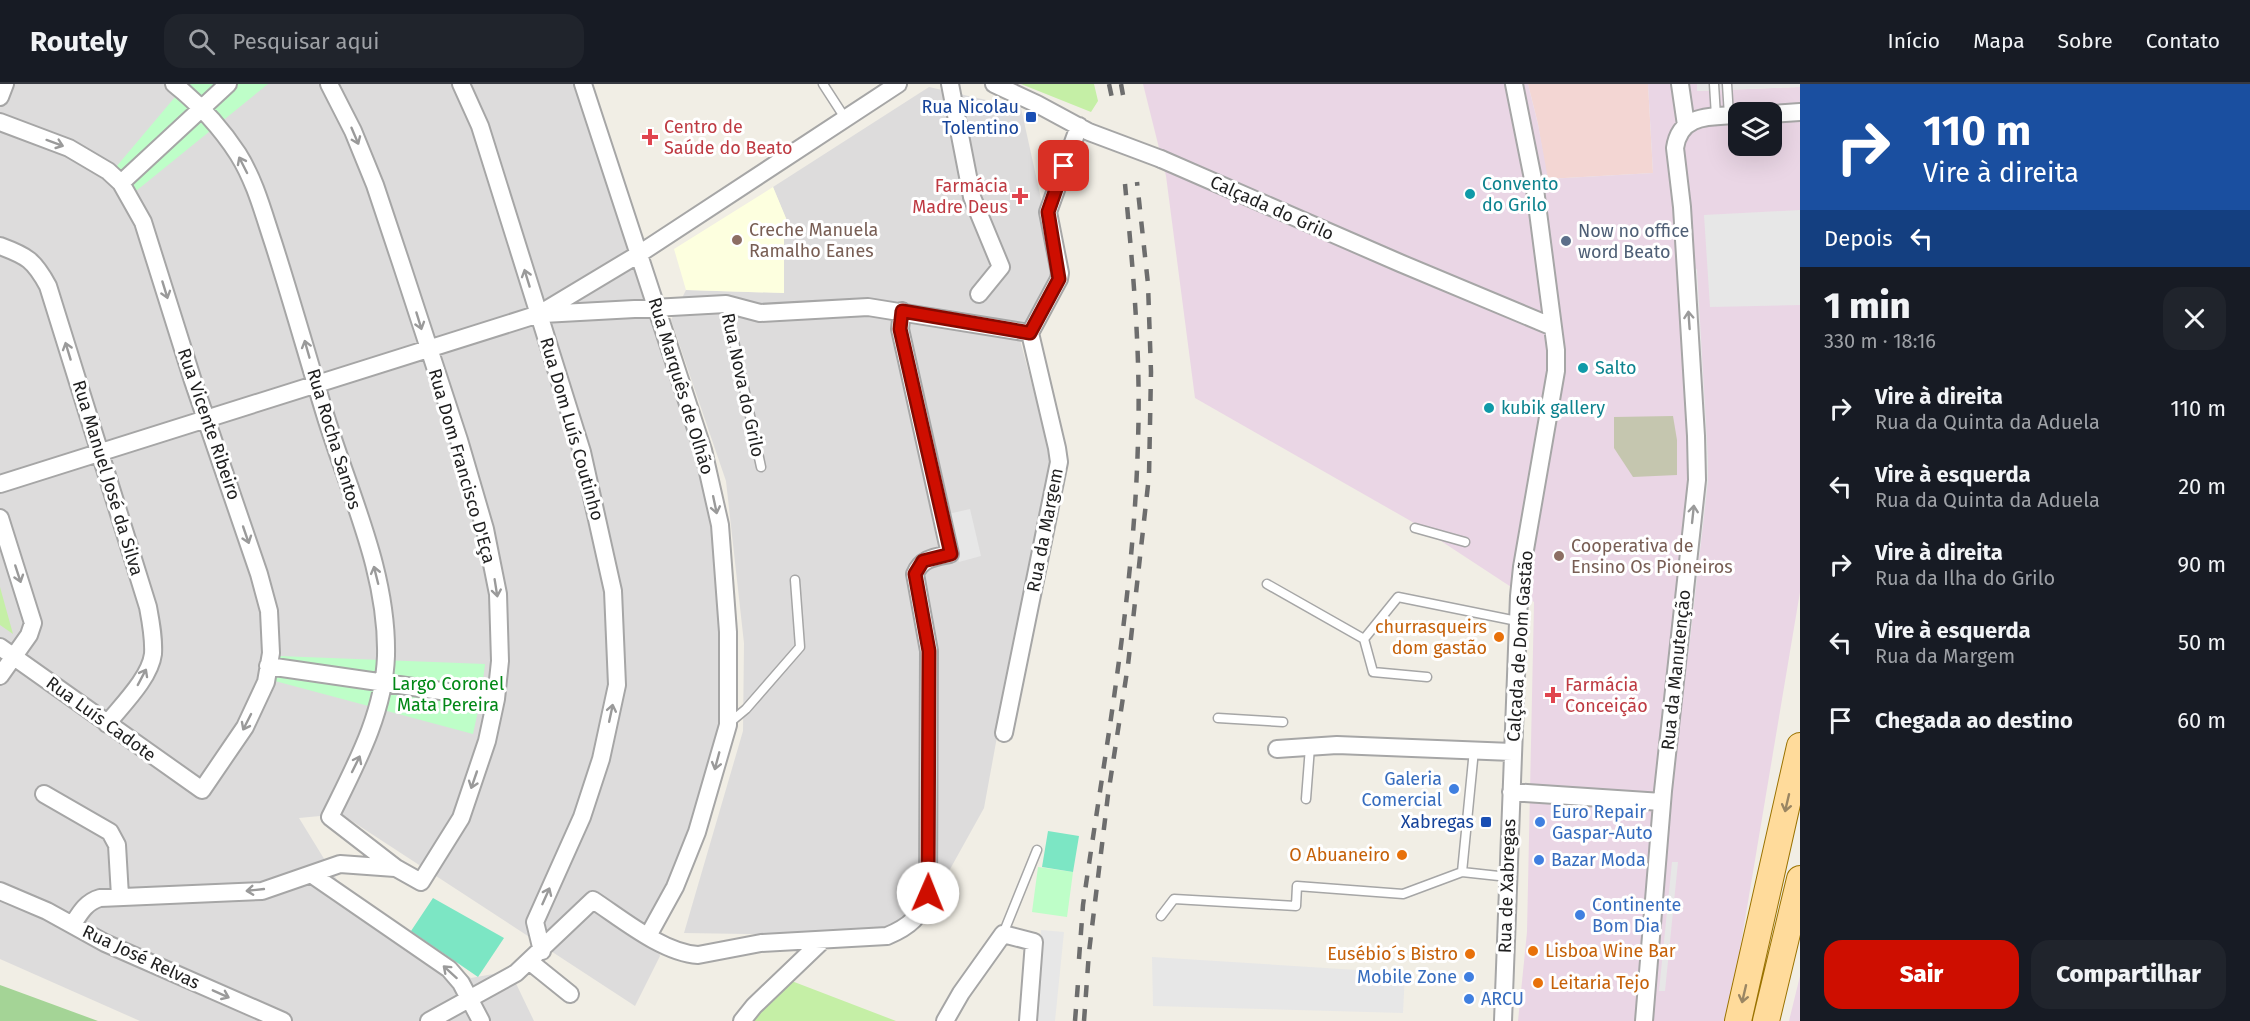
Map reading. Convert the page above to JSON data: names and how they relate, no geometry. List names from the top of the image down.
{
  "streets": {
    "street": [
      "Calçada do Grilo",
      "Rua Marquês de Olhão",
      "Rua Vicente Ribeiro",
      "Rua Dom Luís Coutinho",
      "Rua Rocha Santos",
      "Rua Dom Francisco D'Eça",
      "Rua Manuel José da Silva",
      "Rua da Margem",
      "Calçada de Dom Gastão",
      "Rua da Manutenção",
      "Rua Luís Cadote",
      "Rua de Xabregas",
      "Rua José Relvas"
    ],
    "lane": ["Rua Nova do Grilo"]
  },
  "crossings": [
    ["Calçada do Grilo", "Calçada de Dom Gastão"],
    ["Rua Vicente Ribeiro", "Rua Luís Cadote"],
    ["Rua Rocha Santos", "Rua Dom Francisco D'Eça"],
    ["Rua Manuel José da Silva", "Rua Luís Cadote"],
    ["Calçada de Dom Gastão", "Rua de Xabregas"]
  ],
  "one_way": [
    "Rua Marquês de Olhão",
    "Rua Vicente Ribeiro",
    "Rua Dom Luís Coutinho",
    "Rua Rocha Santos",
    "Rua Dom Francisco D'Eça",
    "Rua Manuel José da Silva",
    "Rua da Manutenção",
    "Rua José Relvas"
  ],
  "parks": ["Largo Coronel Mata Pereira"],
  "places": {
    "transit": ["Rua Nicolau Tolentino", "Xabregas"],
    "health": ["Centro de Saúde do Beato", "Farmácia Madre Deus", "Farmácia Conceição"],
    "other": [
      "Convento do Grilo",
      "Creche Manuela Ramalho Eanes",
      "Now no office word Beato",
      "Salto",
      "kubik gallery",
      "Cooperativa de Ensino Os Pioneiros",
      "churrasqueirs dom gastão",
      "Galeria Comercial",
      "Euro Repair Gaspar-Auto",
      "O Abuaneiro",
      "Bazar Moda",
      "Continente Bom Dia",
      "Lisboa Wine Bar",
      "Eusébio´s Bistro",
      "Mobile Zone",
      "Leitaria Tejo",
      "ARCU"
    ]
  },
  "page": {
    "header": "Routely",
    "search": "Pesquisar aqui",
    "nav": [
      "Início",
      "Mapa",
      "Sobre",
      "Contato"
    ],
    "turn": ["110 m", "Vire à direita"],
    "then": "Depois",
    "heading": ["1 min", "330 m · 18:16"],
    "list": [
      {
        "name": "Vire à direita",
        "note": "Rua da Quinta da Aduela",
        "value": "110 m"
      },
      {
        "name": "Vire à esquerda",
        "note": "Rua da Quinta da Aduela",
        "value": "20 m"
      },
      {
        "name": "Vire à direita",
        "note": "Rua da Ilha do Grilo",
        "value": "90 m"
      },
      {
        "name": "Vire à esquerda",
        "note": "Rua da Margem",
        "value": "50 m"
      },
      {
        "name": "Chegada ao destino",
        "value": "60 m"
      }
    ],
    "buttons": ["Sair", "Compartilhar"]
  }
}
